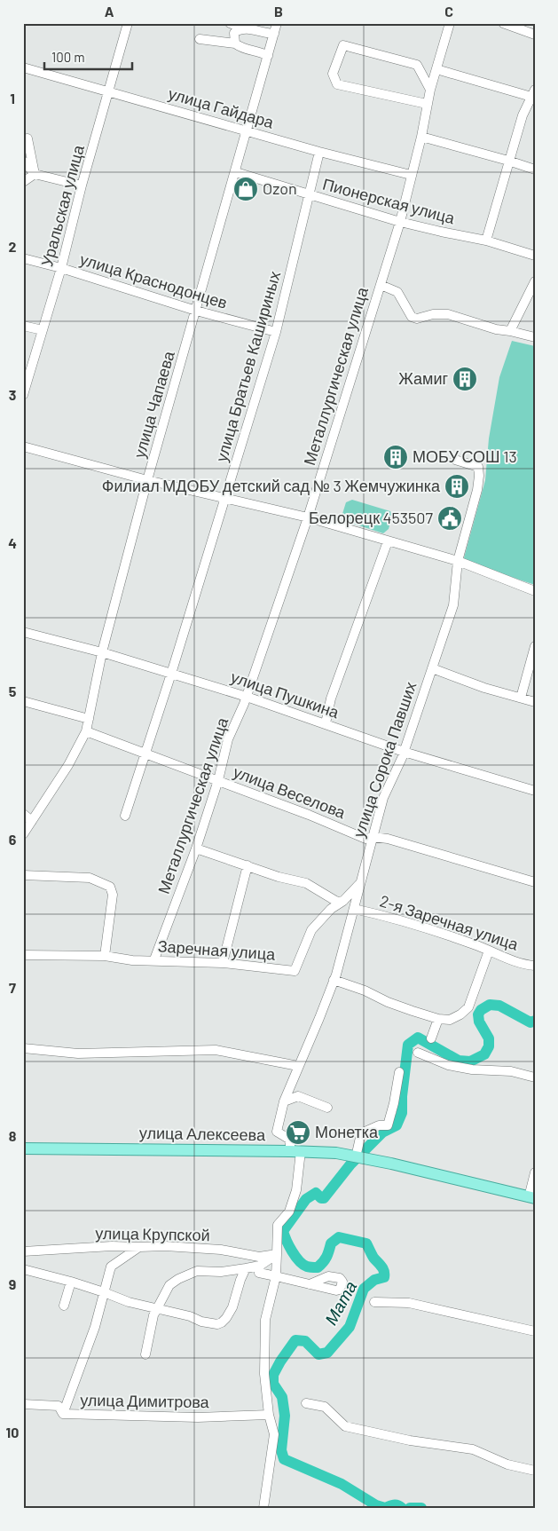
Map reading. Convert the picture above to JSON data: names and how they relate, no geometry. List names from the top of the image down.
{
  "streets": {
    "main road": ["улица Алексеева"],
    "street": [
      "улица Гайдара",
      "Пионерская улица",
      "Уральская улица",
      "улица Краснодонцев",
      "улица Братьев Кашириных",
      "Металлургическая улица",
      "улица Чапаева",
      "улица Пушкина",
      "улица Сорока Павших",
      "улица Веселова",
      "2-я Заречная улица",
      "Заречная улица",
      "улица Крупской",
      "улица Димитрова"
    ]
  },
  "crossings": [
    ["улица Гайдара", "Уральская улица"],
    ["улица Гайдара", "улица Братьев Кашириных"],
    ["улица Гайдара", "Металлургическая улица"],
    ["улица Гайдара", "улица Чапаева"],
    ["Пионерская улица", "улица Братьев Кашириных"],
    ["Пионерская улица", "Металлургическая улица"],
    ["Пионерская улица", "улица Чапаева"],
    ["Уральская улица", "улица Краснодонцев"],
    ["улица Краснодонцев", "улица Братьев Кашириных"],
    ["улица Краснодонцев", "улица Чапаева"],
    ["улица Братьев Кашириных", "улица Пушкина"],
    ["улица Братьев Кашириных", "улица Веселова"],
    ["Металлургическая улица", "улица Пушкина"],
    ["Металлургическая улица", "улица Веселова"],
    ["Металлургическая улица", "Заречная улица"],
    ["улица Чапаева", "улица Пушкина"],
    ["улица Чапаева", "улица Веселова"],
    ["улица Пушкина", "улица Сорока Павших"],
    ["улица Сорока Павших", "улица Веселова"],
    ["улица Сорока Павших", "2-я Заречная улица"],
    ["улица Сорока Павших", "Заречная улица"],
    ["улица Сорока Павших", "улица Алексеева"]
  ],
  "water": ["Мата"],
  "places": {
    "shop": ["Ozon"],
    "building": ["Жамиг", "МОБУ СОШ 13", "Филиал МДОБУ детский сад № 3 Жемчужинка"],
    "public building": ["Белорецк 453507"],
    "supermarket": ["Монетка"]
  },
  "scale_bar": "100 m",
  "grid": {
    "columns": ["A", "B", "C"],
    "rows": [
      "1",
      "2",
      "3",
      "4",
      "5",
      "6",
      "7",
      "8",
      "9",
      "10"
    ]
  }
}
